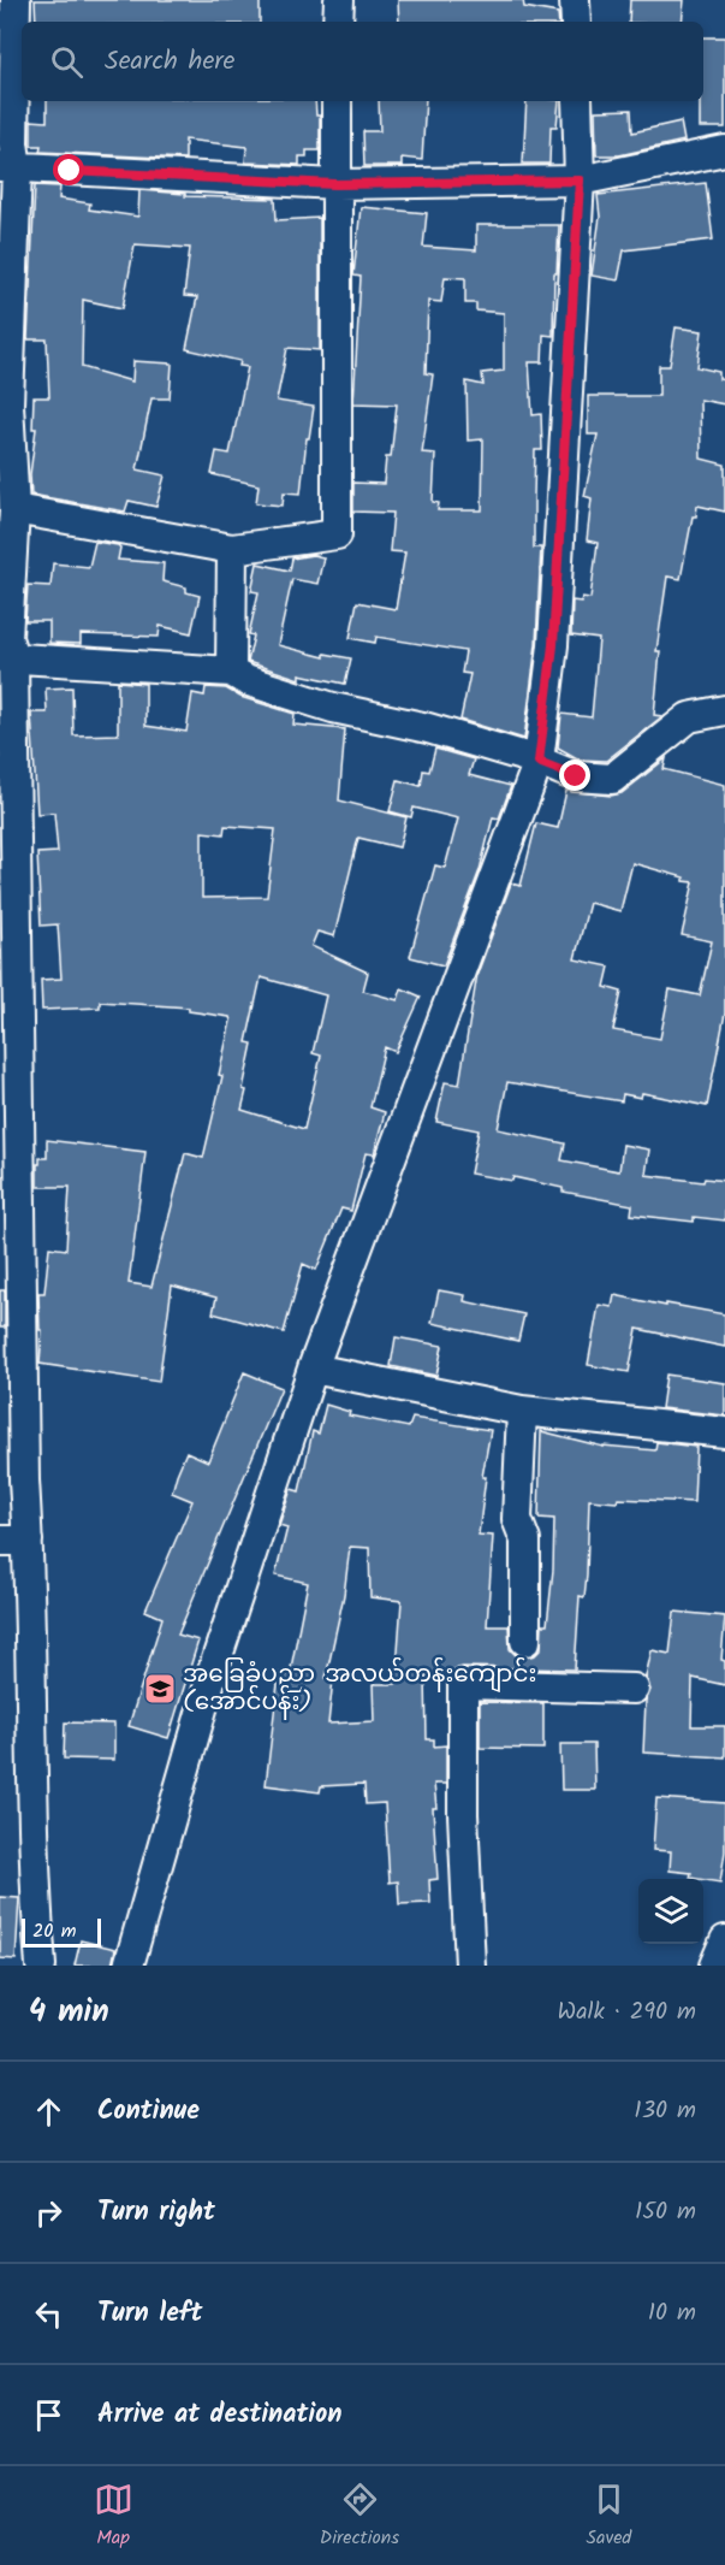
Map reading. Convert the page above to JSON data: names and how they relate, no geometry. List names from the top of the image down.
{
  "places": {
    "school or university": ["အခြေခံပညာ အလယ်တန်းကျောင်း (အောင်ပန်း)"]
  },
  "scale_bar": "20 m",
  "page": {
    "search": "Search here",
    "scale": "20 m",
    "heading": ["4 min", "Walk · 290 m"],
    "list": [
      ["Continue", "130 m"],
      ["Turn right", "150 m"],
      ["Turn left", "10 m"],
      "Arrive at destination"
    ],
    "nav": ["Map", "Directions", "Saved"]
  }
}
